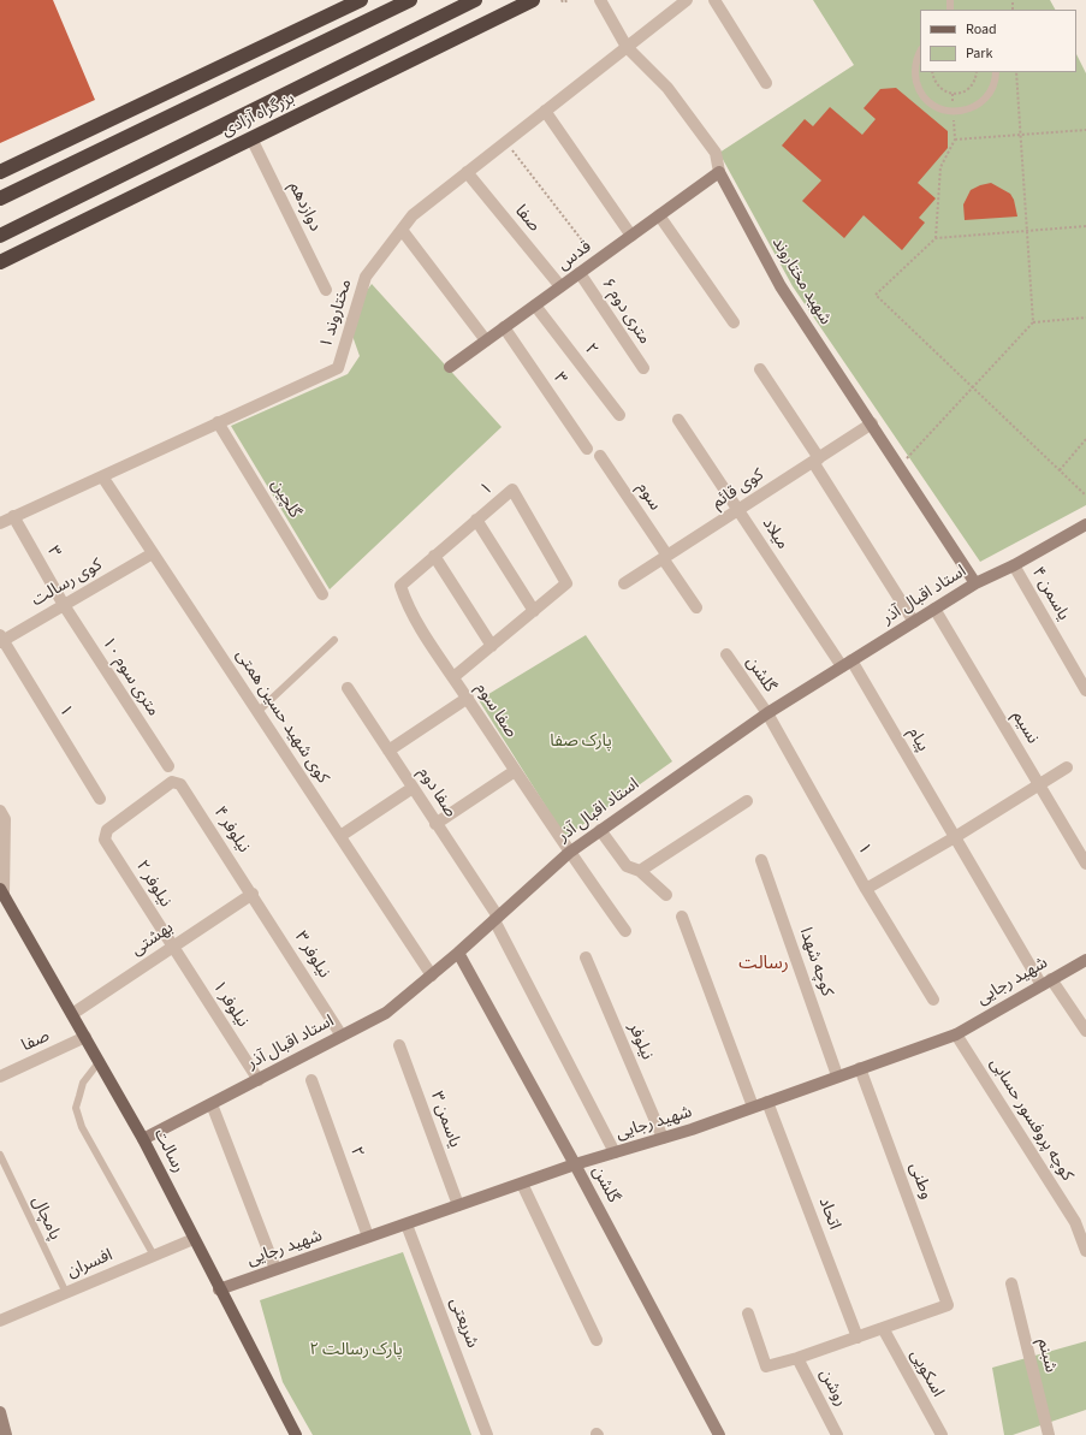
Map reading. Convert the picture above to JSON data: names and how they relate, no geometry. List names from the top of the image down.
{
  "streets": {
    "highway": ["بزرگراه آزادی"],
    "main road": ["رسالت"],
    "street": [
      "دوازدهم",
      "صفا",
      "قدس",
      "شهید مختاروند",
      "۶ متری دوم",
      "مختاروند ۱",
      "۲",
      "۳",
      "۱",
      "کوی قائم",
      "سوم",
      "گلچین",
      "میلاد",
      "کوی رسالت",
      "یاسمن ۴",
      "استاد اقبال آذر",
      "گلشن",
      "۱۰ متری سوم",
      "صفا سوم",
      "کوی شهید حسین همتی",
      "نسیم",
      "پیام",
      "صفا دوم",
      "نیلوفر ۴",
      "نیلوفر ۲",
      "بهشتی",
      "نیلوفر ۳",
      "کوچه شهدا",
      "شهید رجایی",
      "نیلوفر ۱",
      "نیلوفر",
      "یاسمن ۳",
      "کوچه پروفسور حسابی",
      "وطنی",
      "اتحاد",
      "افسران",
      "شریعتی",
      "شبنم",
      "اسکویی",
      "روشن"
    ],
    "lane": ["پامچال"]
  },
  "crossings": [
    ["بزرگراه آزادی", "دوازدهم"],
    ["صفا", "قدس"],
    ["صفا", "مختاروند ۱"],
    ["صفا", "رسالت"],
    ["قدس", "شهید مختاروند"],
    ["قدس", "۶ متری دوم"],
    ["قدس", "۲"],
    ["قدس", "۳"],
    ["شهید مختاروند", "مختاروند ۱"],
    ["شهید مختاروند", "کوی قائم"],
    ["شهید مختاروند", "استاد اقبال آذر"],
    ["مختاروند ۱", "۳"],
    ["مختاروند ۱", "گلچین"],
    ["مختاروند ۱", "کوی شهید حسین همتی"],
    ["۲", "شهید رجایی"],
    ["۳", "کوی رسالت"],
    ["۳", "۱۰ متری سوم"],
    ["۱", "کوی رسالت"],
    ["۱", "استاد اقبال آذر"],
    ["۱", "گلشن"],
    ["۱", "صفا سوم"],
    ["کوی قائم", "سوم"],
    ["کوی قائم", "میلاد"],
    ["میلاد", "استاد اقبال آذر"],
    ["میلاد", "پیام"],
    ["کوی رسالت", "۱۰ متری سوم"],
    ["کوی رسالت", "کوی شهید حسین همتی"],
    ["یاسمن ۴", "استاد اقبال آذر"],
    ["استاد اقبال آذر", "گلشن"],
    ["استاد اقبال آذر", "صفا سوم"],
    ["استاد اقبال آذر", "کوی شهید حسین همتی"],
    ["استاد اقبال آذر", "نسیم"],
    ["استاد اقبال آذر", "پیام"],
    ["استاد اقبال آذر", "صفا دوم"],
    ["استاد اقبال آذر", "نیلوفر ۳"],
    ["استاد اقبال آذر", "نیلوفر ۱"],
    ["استاد اقبال آذر", "رسالت"],
    ["گلشن", "شهید رجایی"],
    ["پیام", "شهید رجایی"],
    ["صفا دوم", "شهید رجایی"],
    ["نیلوفر ۴", "نیلوفر ۲"],
    ["نیلوفر ۴", "بهشتی"],
    ["نیلوفر ۴", "نیلوفر ۳"],
    ["نیلوفر ۲", "بهشتی"],
    ["نیلوفر ۲", "نیلوفر ۱"],
    ["بهشتی", "نیلوفر ۳"],
    ["بهشتی", "نیلوفر ۱"],
    ["بهشتی", "رسالت"],
    ["کوچه شهدا", "شهید رجایی"],
    ["شهید رجایی", "نیلوفر"],
    ["شهید رجایی", "یاسمن ۳"],
    ["شهید رجایی", "کوچه پروفسور حسابی"],
    ["شهید رجایی", "رسالت"],
    ["شهید رجایی", "وطنی"],
    ["شهید رجایی", "اتحاد"],
    ["شهید رجایی", "شریعتی"],
    ["رسالت", "افسران"],
    ["وطنی", "اسکویی"],
    ["پامچال", "افسران"]
  ],
  "districts": ["رسالت"],
  "parks": ["پارک صفا", "پارک رسالت ۲"],
  "legend": ["Road", "Park"]
}
